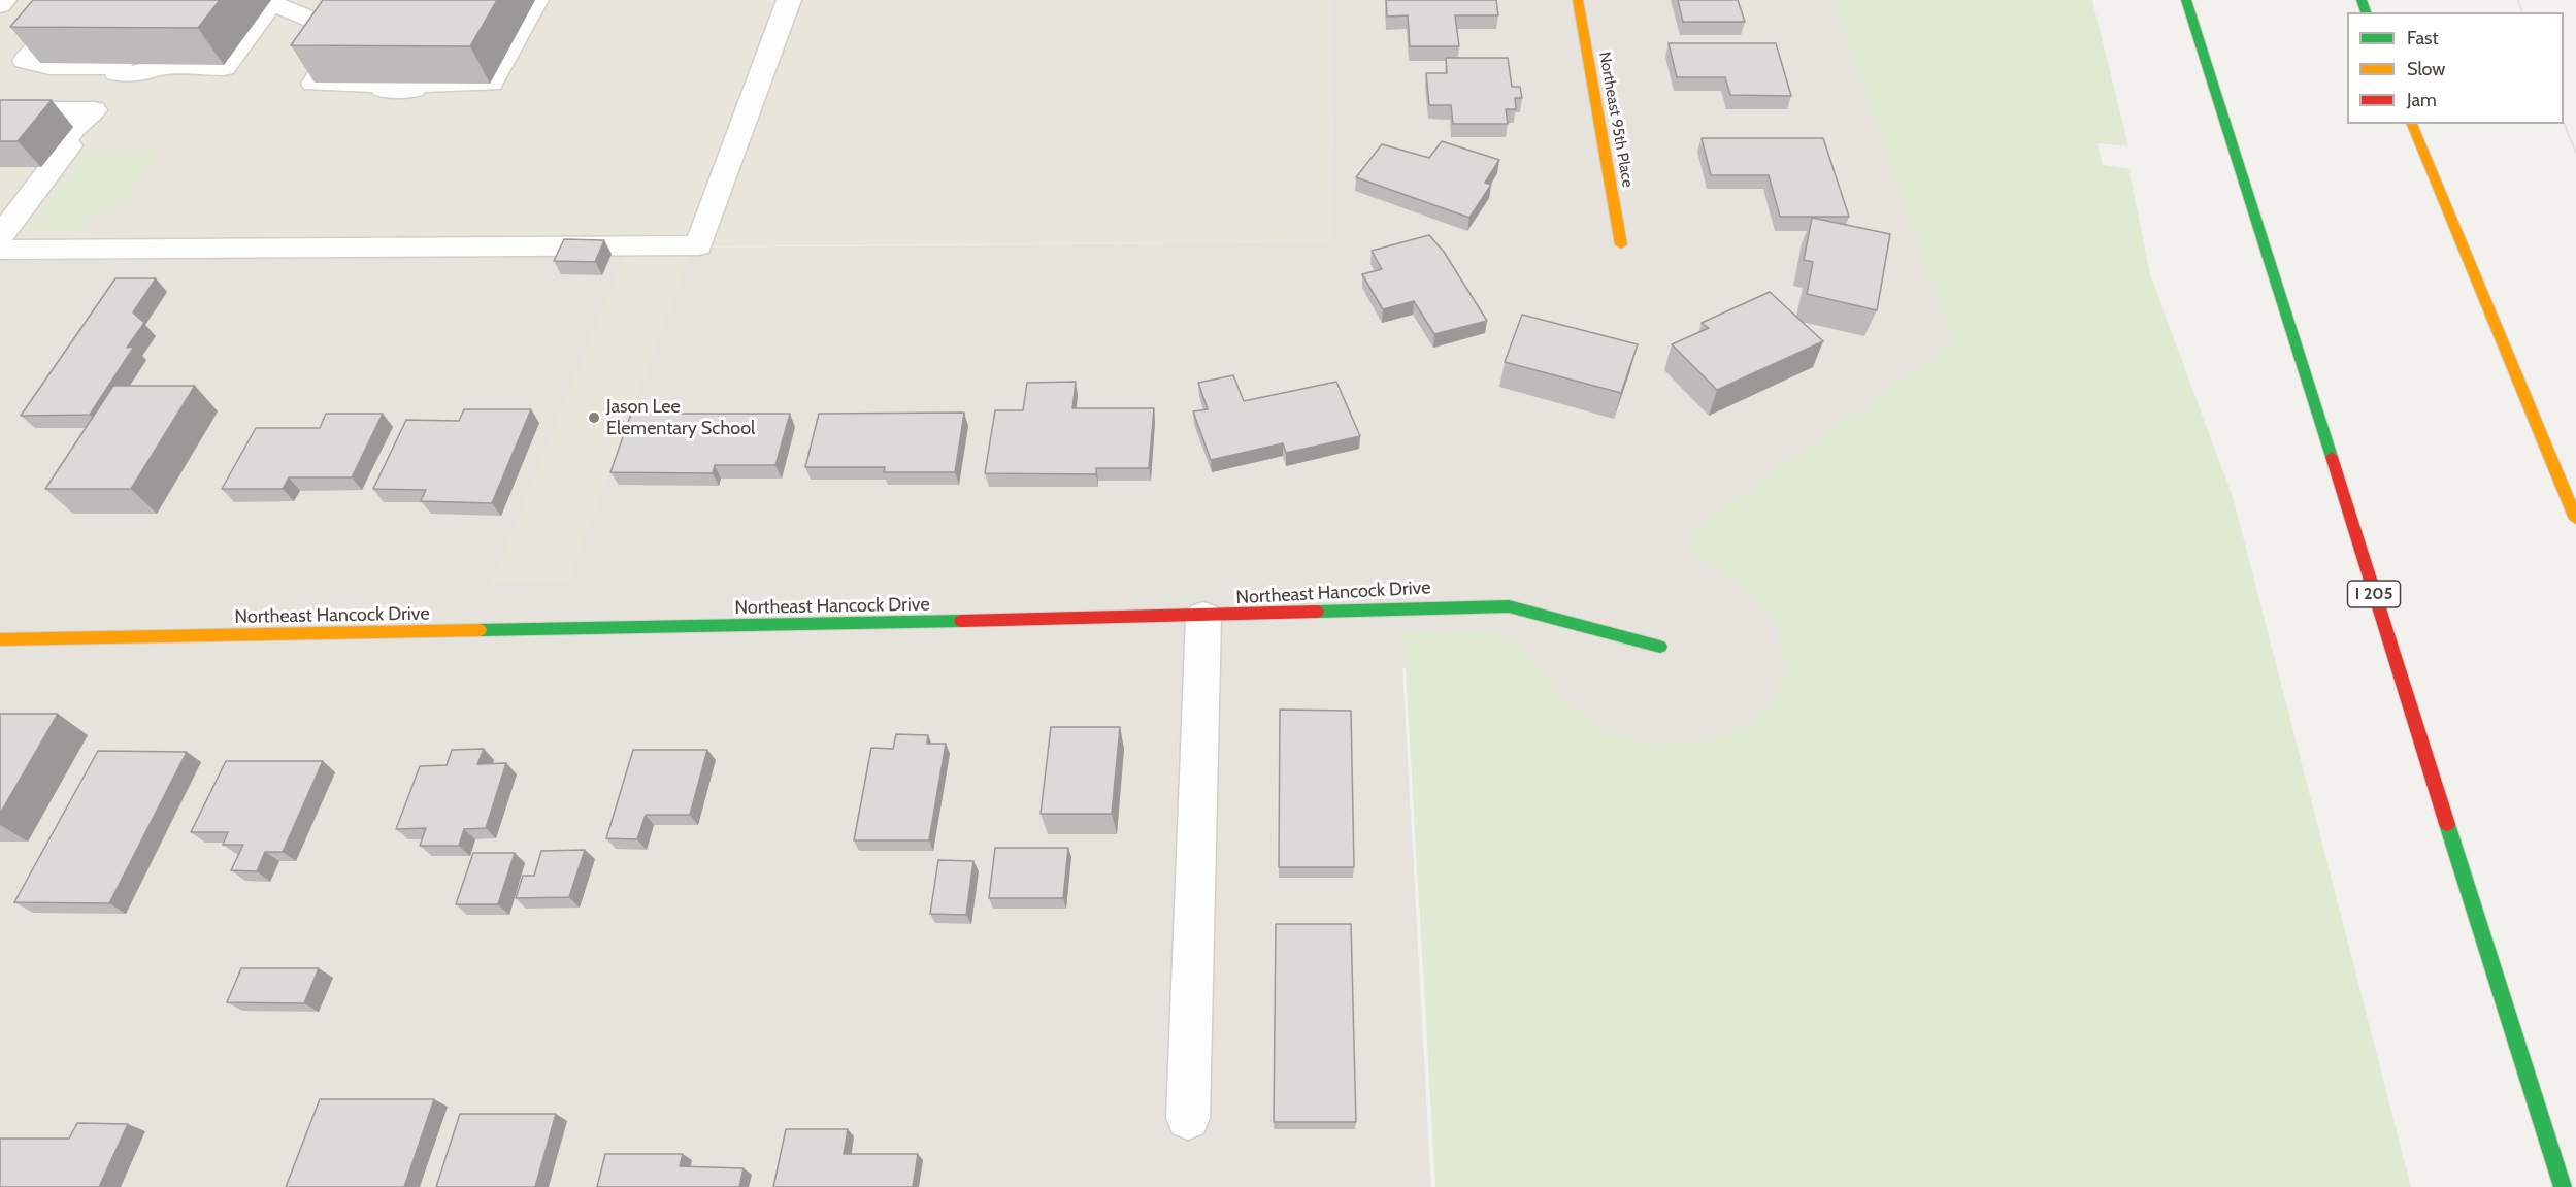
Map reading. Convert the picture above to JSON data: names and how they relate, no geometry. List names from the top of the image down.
{
  "streets": {
    "main road": ["Northeast 95th Place", "Northeast Hancock Drive", "I 205"]
  },
  "places": ["Jason Lee Elementary School"],
  "legend": ["Fast", "Slow", "Jam"]
}
